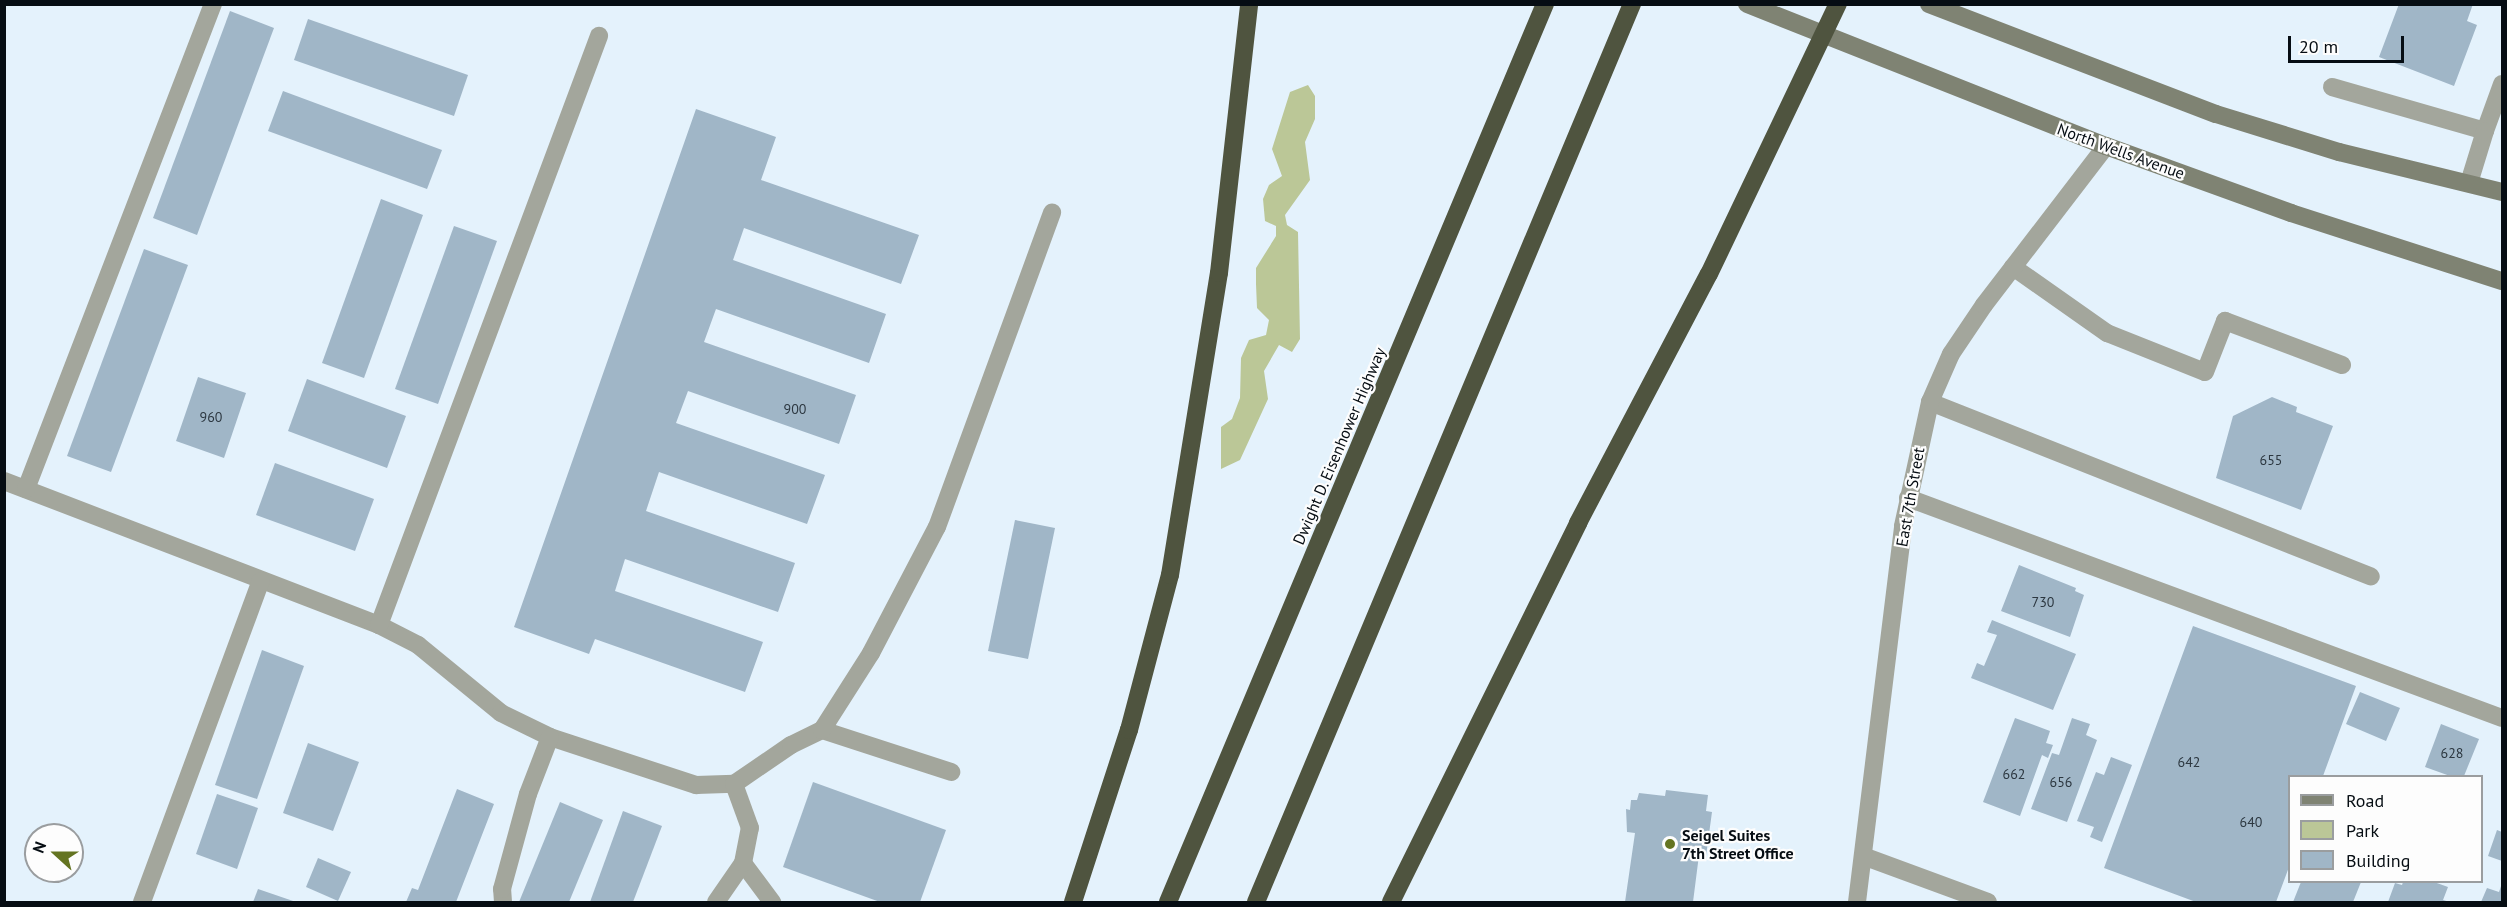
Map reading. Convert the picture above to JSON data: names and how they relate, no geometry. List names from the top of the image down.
{
  "streets": {
    "highway": ["Dwight D. Eisenhower Highway"],
    "main road": ["North Wells Avenue"],
    "street": ["East 7th Street"]
  },
  "crossings": [
    ["North Wells Avenue", "East 7th Street"]
  ],
  "places": ["Seigel Suites 7th Street Office"],
  "house_numbers": [
    "900",
    "960",
    "655",
    "730",
    "628",
    "642",
    "662",
    "656",
    "640"
  ],
  "legend": ["Road", "Park", "Building"],
  "scale_bar": "20 m",
  "north": "left"
}
